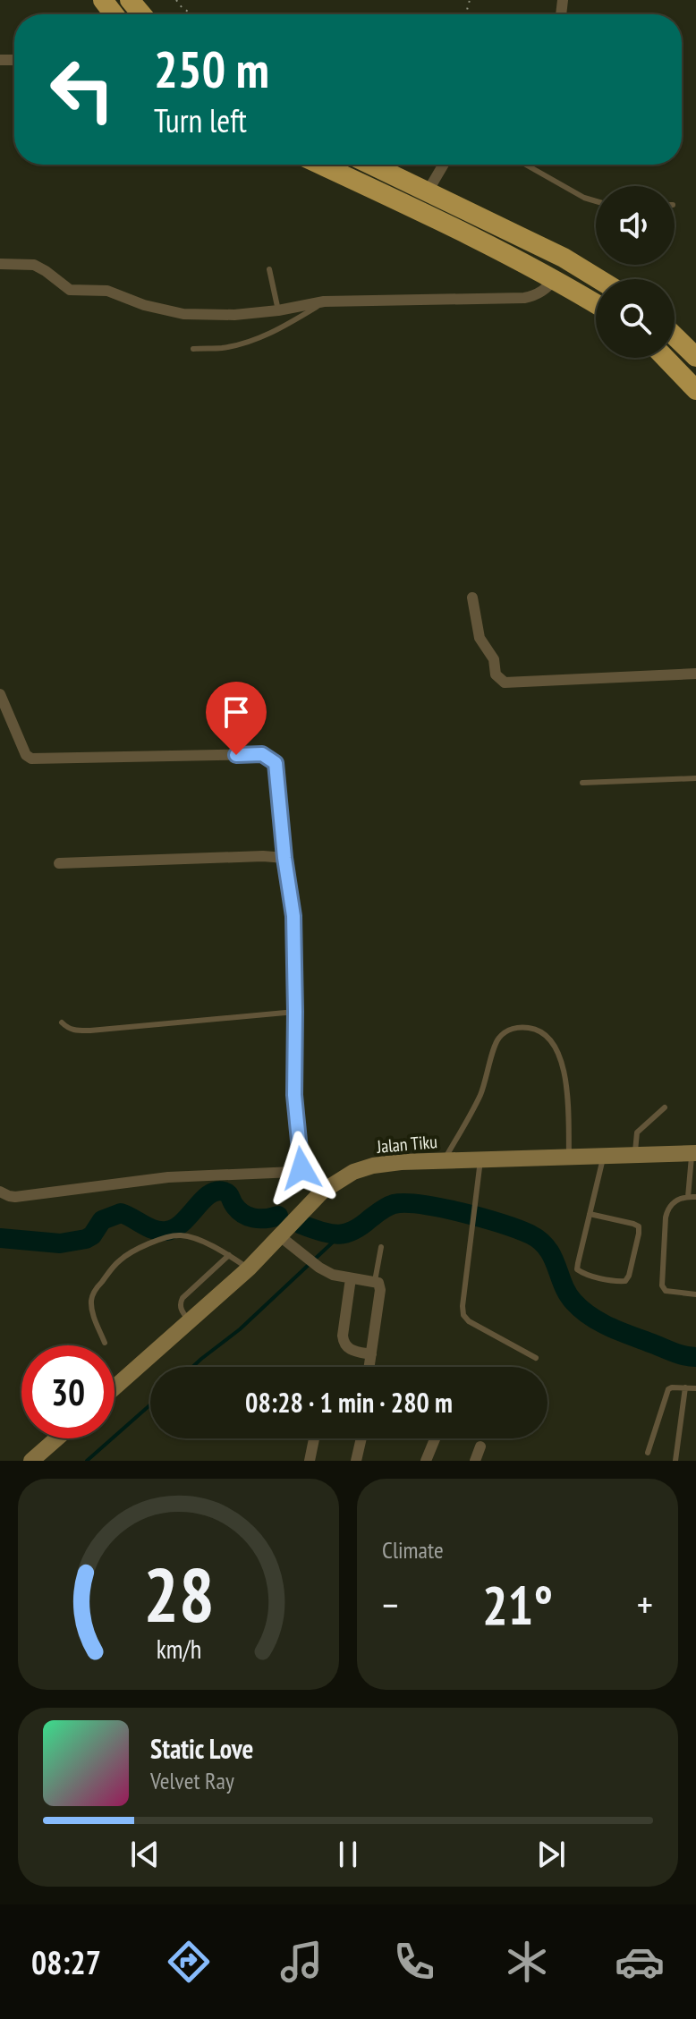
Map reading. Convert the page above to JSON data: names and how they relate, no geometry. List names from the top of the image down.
{
  "streets": {
    "main road": ["Jalan Tiku"]
  },
  "page": {
    "turn": ["250 m", "Turn left"],
    "limit": "30",
    "trip": "08:28 · 1 min · 280 m",
    "tile": "Climate",
    "heat": ["−", "21°", "+"],
    "song": ["Static Love", "Velvet Ray"],
    "tabs": "08:27",
    "gauge": ["28", "km/h"]
  }
}
